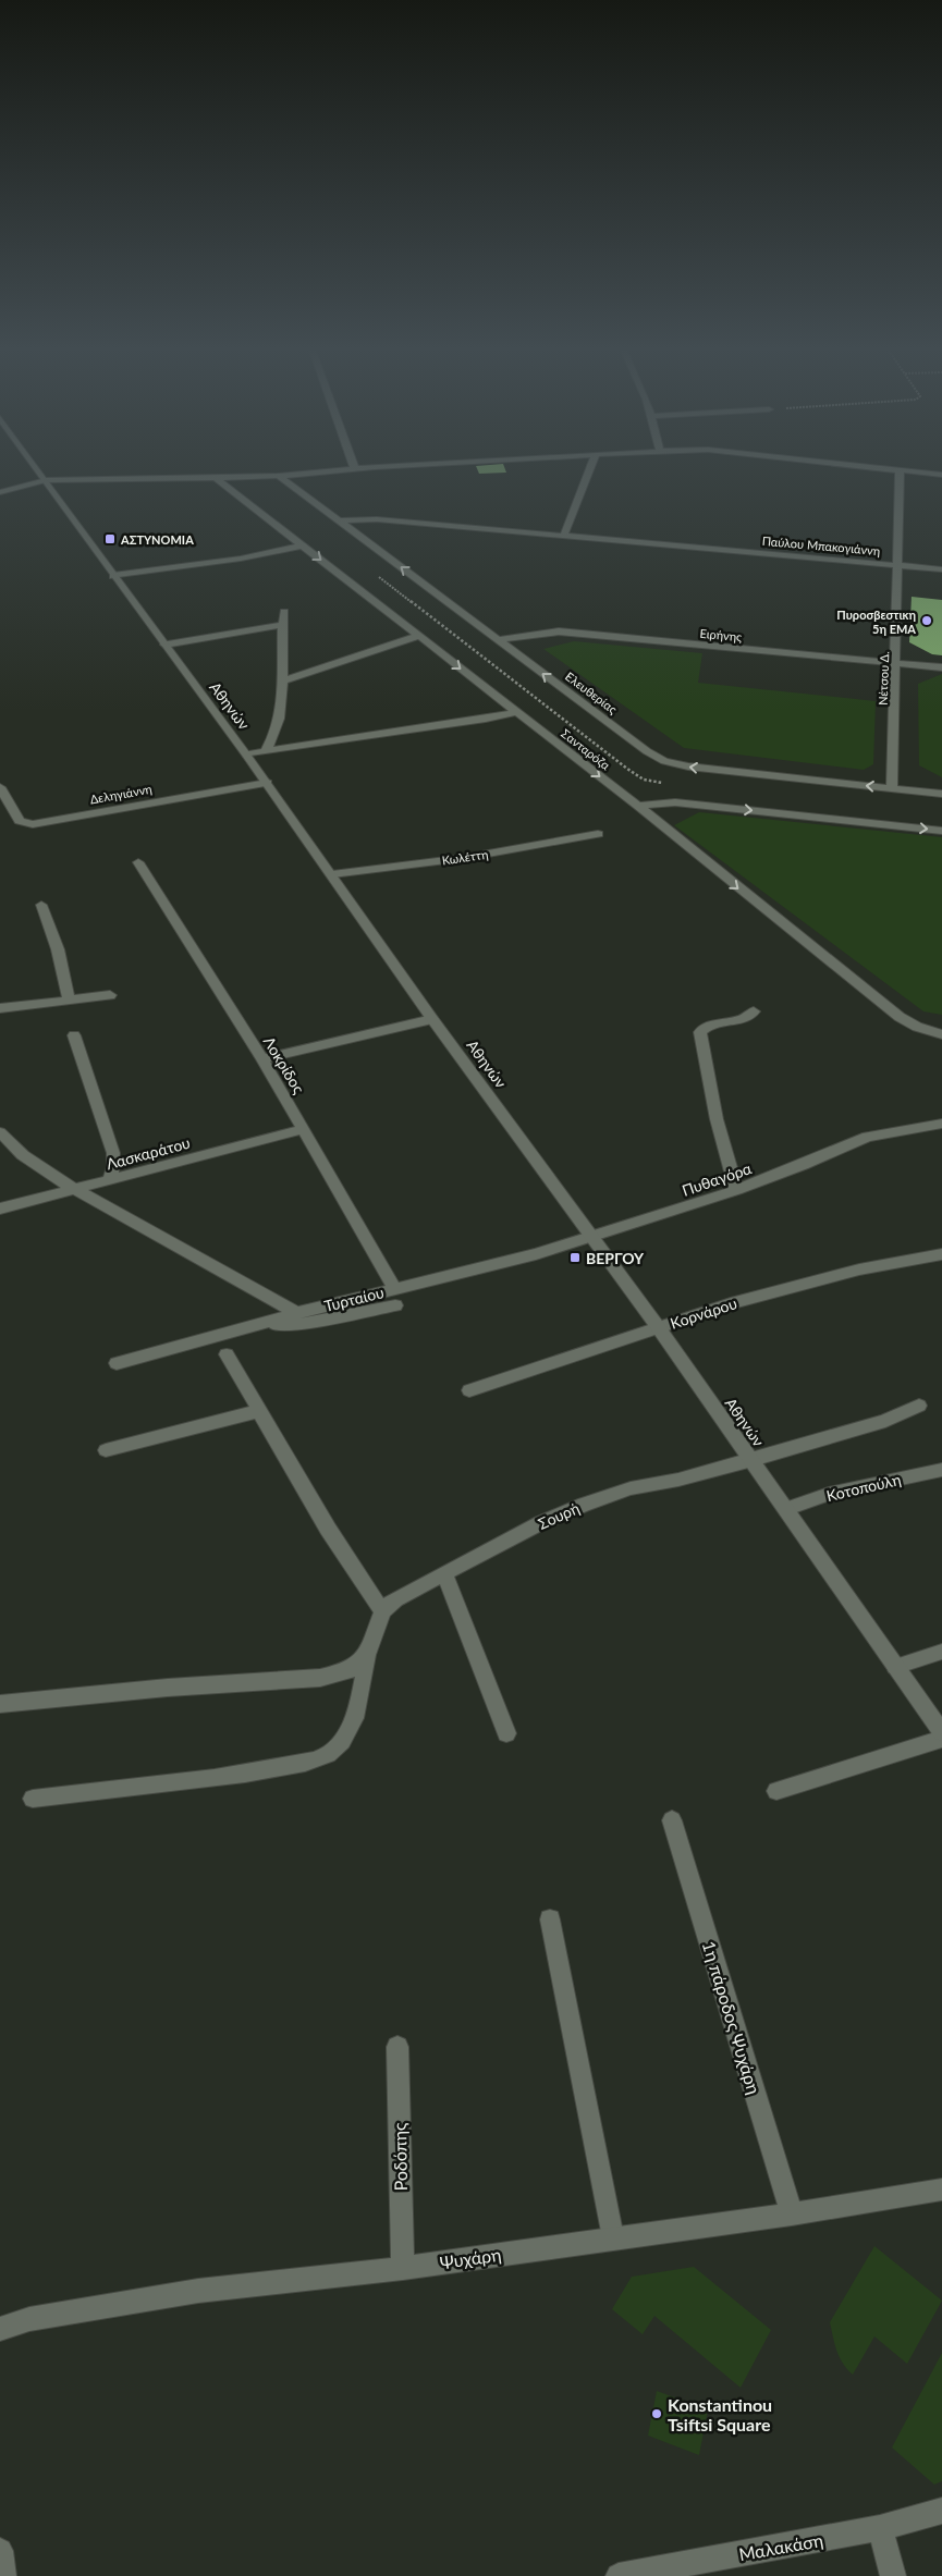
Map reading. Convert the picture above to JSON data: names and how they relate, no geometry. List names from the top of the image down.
{
  "streets": {
    "street": [
      "Παύλου Μπακογιάννη",
      "Ειρήνης",
      "Νέτσου Δ.",
      "Ελευθερίας",
      "Αθηνών",
      "Σανταρόζα",
      "Δεληγιάννη",
      "Κωλέττη",
      "Λοκρίδος",
      "Λασκαράτου",
      "Πυθαγόρα",
      "Τυρταίου",
      "Κορνάρου",
      "Κοτοπούλη",
      "Σουρή",
      "1η πάροδος Ψυχάρη",
      "Ροδόπης",
      "Ψυχάρη",
      "Μαλακάση"
    ]
  },
  "crossings": [
    ["Παύλου Μπακογιάννη", "Νέτσου Δ."],
    ["Παύλου Μπακογιάννη", "Ελευθερίας"],
    ["Ειρήνης", "Νέτσου Δ."],
    ["Ειρήνης", "Ελευθερίας"],
    ["Νέτσου Δ.", "Ελευθερίας"],
    ["Αθηνών", "Δεληγιάννη"],
    ["Αθηνών", "Κωλέττη"],
    ["Αθηνών", "Πυθαγόρα"],
    ["Αθηνών", "Τυρταίου"],
    ["Αθηνών", "Κορνάρου"],
    ["Αθηνών", "Κοτοπούλη"],
    ["Αθηνών", "Σουρή"],
    ["Λοκρίδος", "Λασκαράτου"],
    ["Λοκρίδος", "Τυρταίου"],
    ["Πυθαγόρα", "Τυρταίου"],
    ["1η πάροδος Ψυχάρη", "Ψυχάρη"],
    ["Ροδόπης", "Ψυχάρη"]
  ],
  "one_way": ["Σανταρόζα"],
  "places": {
    "transit": ["ΑΣΤΥΝΟΜΙΑ", "ΒΕΡΓΟΥ"],
    "other": ["Πυροσβεστικη 5η ΕΜΑ", "Konstantinou Tsiftsi Square"]
  }
}
